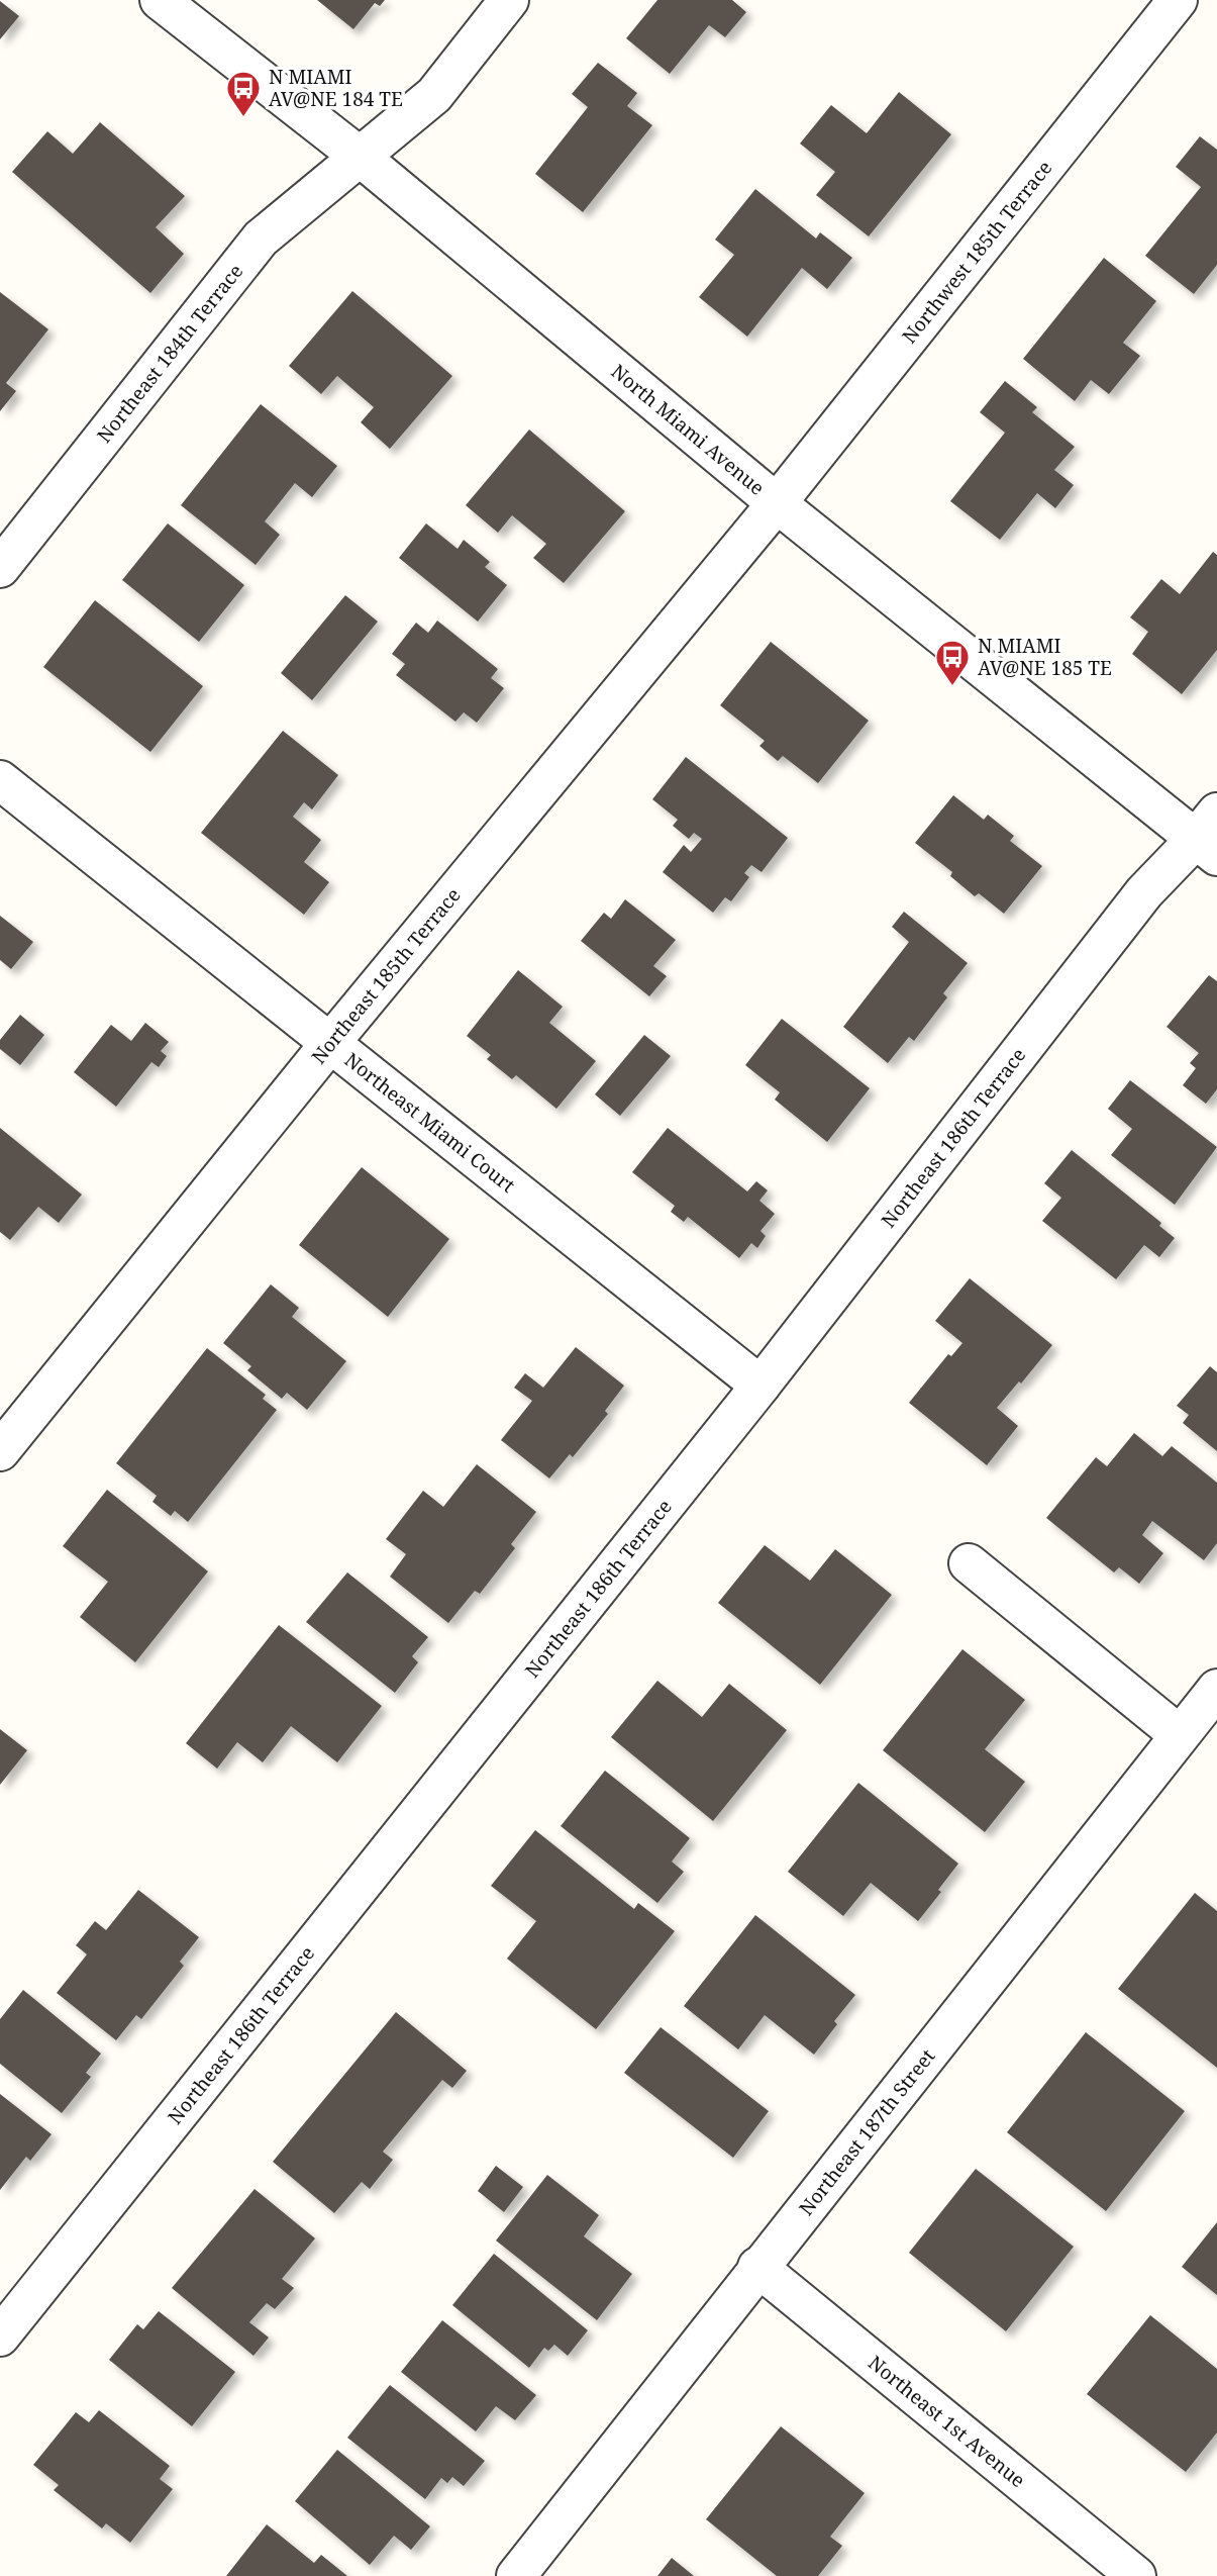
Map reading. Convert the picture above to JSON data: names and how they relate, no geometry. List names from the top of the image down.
{
  "streets": {
    "street": [
      "Northwest 185th Terrace",
      "Northeast 184th Terrace",
      "North Miami Avenue",
      "Northeast 185th Terrace",
      "Northeast Miami Court",
      "Northeast 186th Terrace",
      "Northeast 187th Street",
      "Northeast 1st Avenue"
    ]
  },
  "crossings": [
    ["Northwest 185th Terrace", "North Miami Avenue"],
    ["Northwest 185th Terrace", "Northeast 185th Terrace"],
    ["Northeast 184th Terrace", "North Miami Avenue"],
    ["North Miami Avenue", "Northeast 185th Terrace"],
    ["North Miami Avenue", "Northeast 186th Terrace"],
    ["Northeast 185th Terrace", "Northeast Miami Court"],
    ["Northeast Miami Court", "Northeast 186th Terrace"],
    ["Northeast 187th Street", "Northeast 1st Avenue"]
  ],
  "places": {
    "bus stop": ["N MIAMI AV@NE 184 TE", "N MIAMI AV@NE 185 TE"]
  }
}
